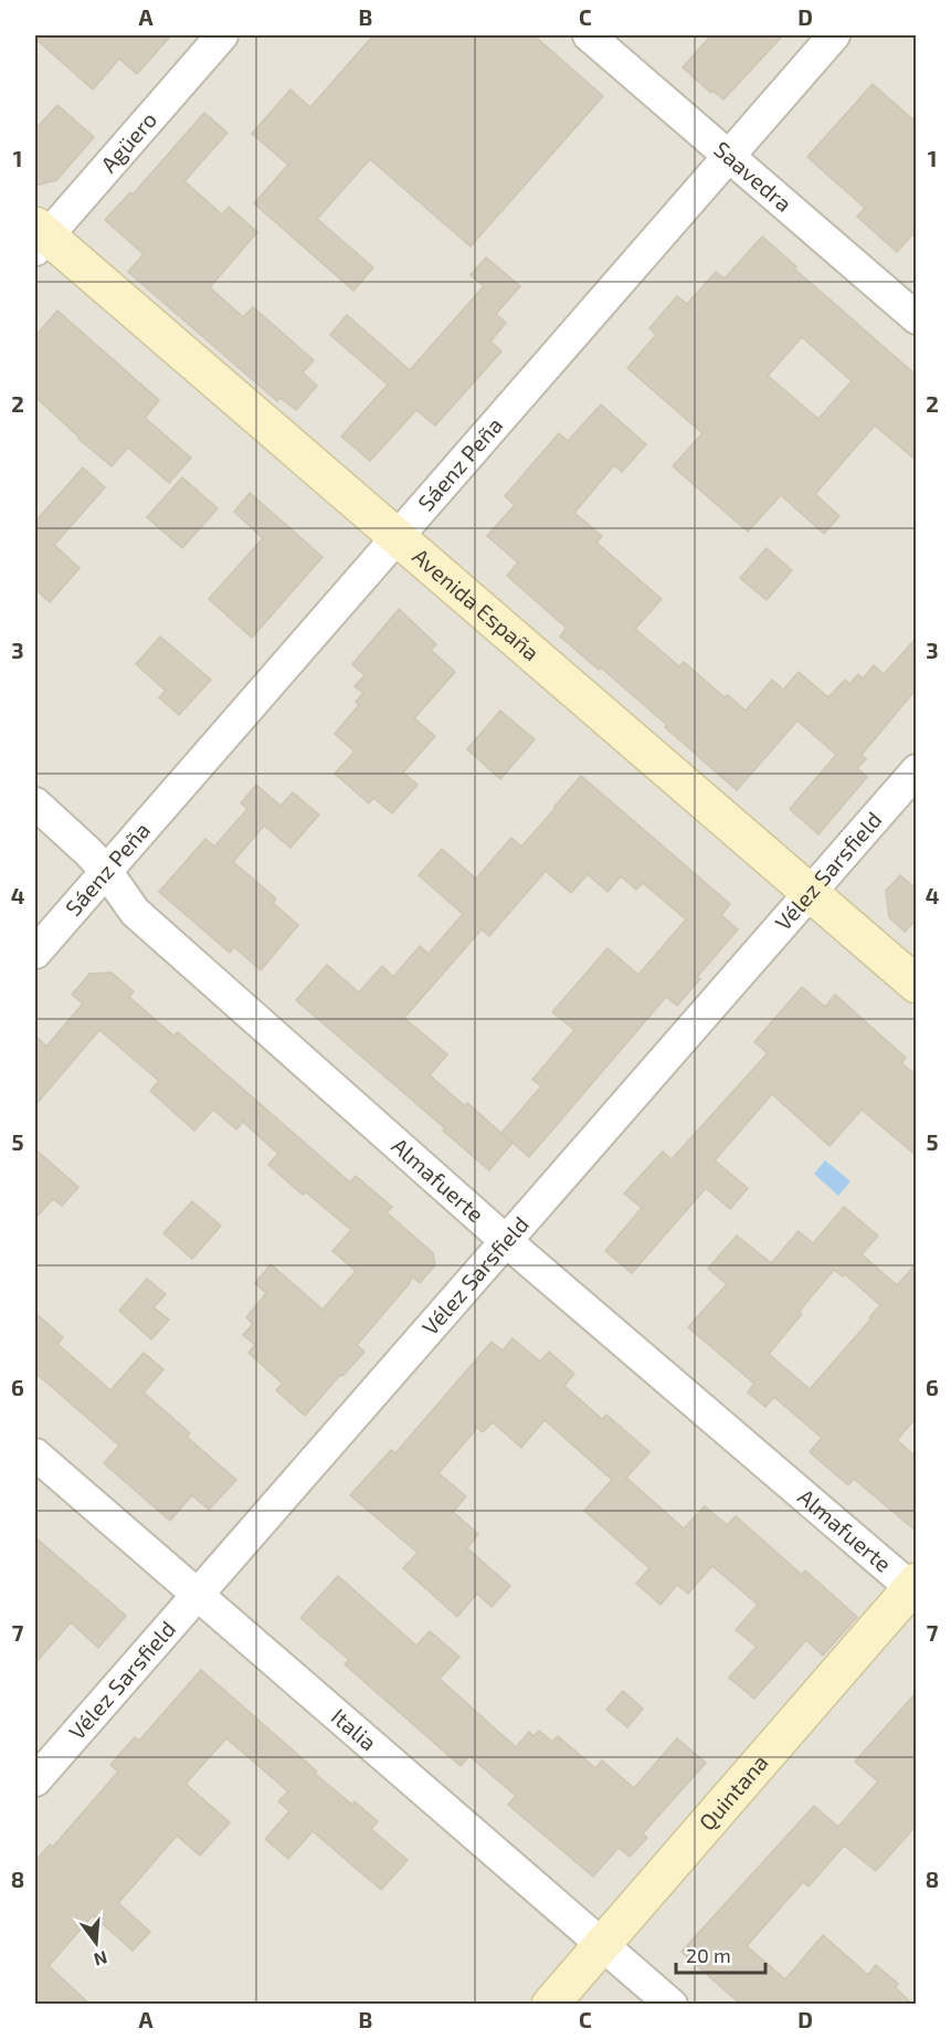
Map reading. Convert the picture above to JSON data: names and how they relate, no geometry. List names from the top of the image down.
{
  "streets": {
    "main road": ["Avenida España", "Quintana"],
    "street": [
      "Agüero",
      "Saavedra",
      "Sáenz Peña",
      "Vélez Sarsfield",
      "Almafuerte",
      "Italia"
    ]
  },
  "crossings": [
    ["Agüero", "Avenida España"],
    ["Saavedra", "Sáenz Peña"],
    ["Sáenz Peña", "Avenida España"],
    ["Sáenz Peña", "Almafuerte"],
    ["Avenida España", "Vélez Sarsfield"],
    ["Vélez Sarsfield", "Almafuerte"],
    ["Vélez Sarsfield", "Italia"],
    ["Almafuerte", "Quintana"],
    ["Italia", "Quintana"]
  ],
  "scale_bar": "20 m",
  "north": "bottom",
  "grid": {
    "columns": [
      "A",
      "B",
      "C",
      "D"
    ],
    "rows": [
      "1",
      "2",
      "3",
      "4",
      "5",
      "6",
      "7",
      "8"
    ]
  }
}
